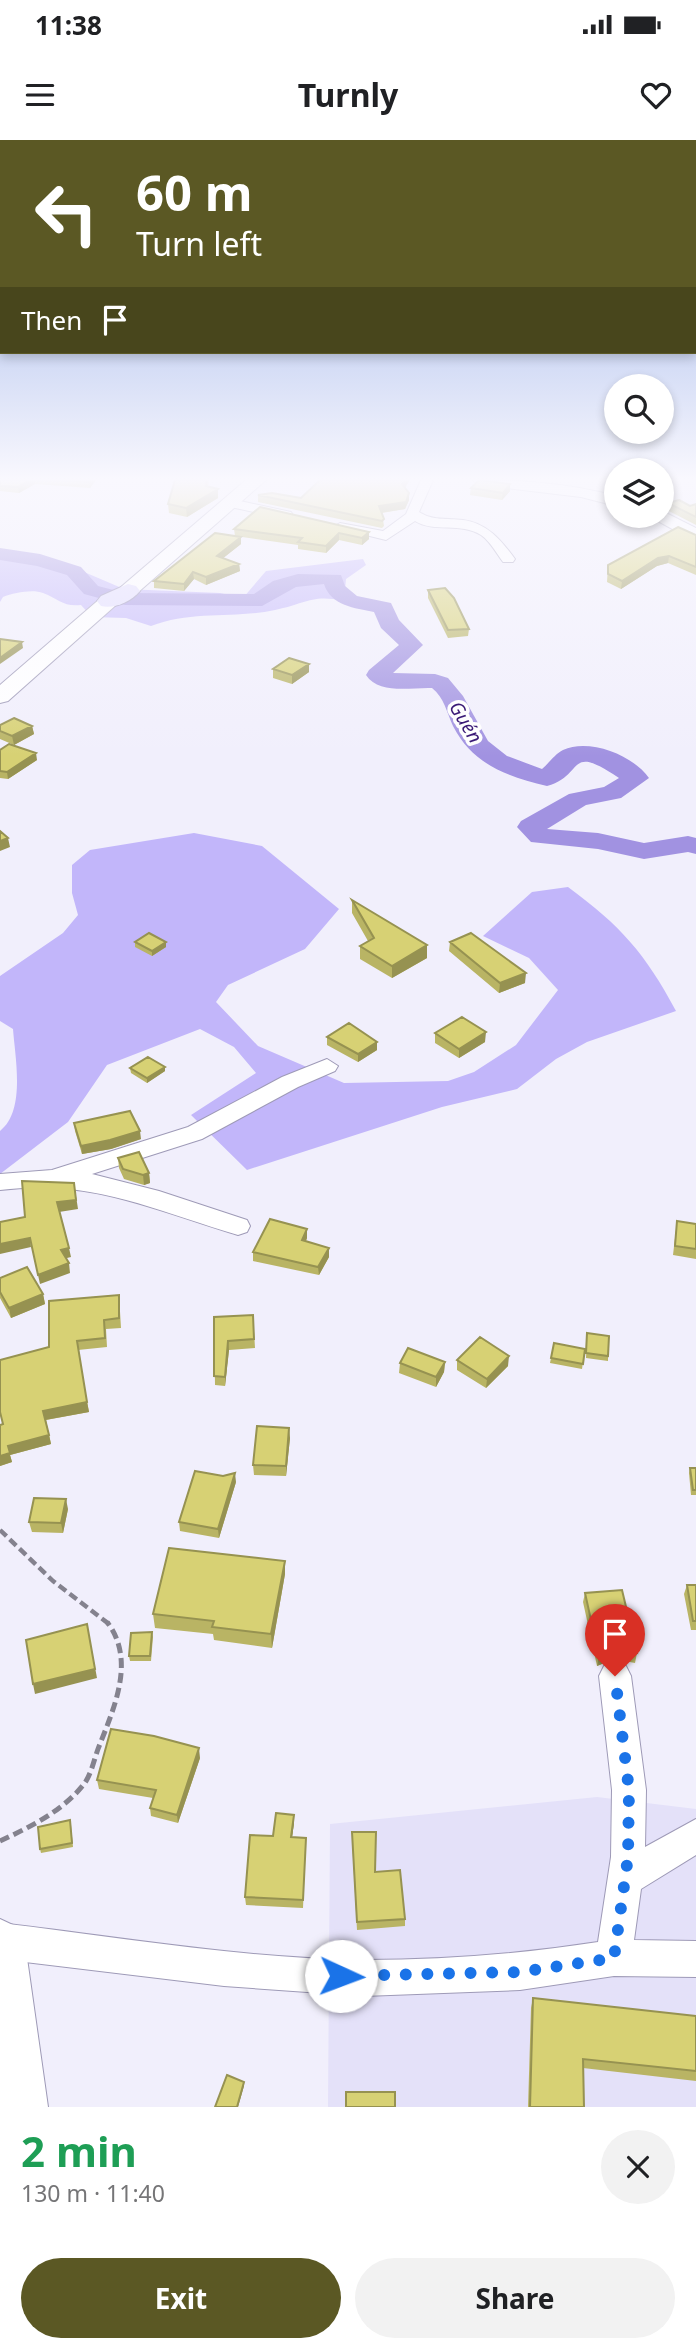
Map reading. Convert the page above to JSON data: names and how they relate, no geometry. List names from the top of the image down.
{
  "water": ["Guén"],
  "page": {
    "status": "11:38",
    "header": "Turnly",
    "turn": ["60 m", "Turn left"],
    "then": "Then",
    "heading": ["2 min", "130 m · 11:40"],
    "buttons": ["Exit", "Share"]
  }
}
